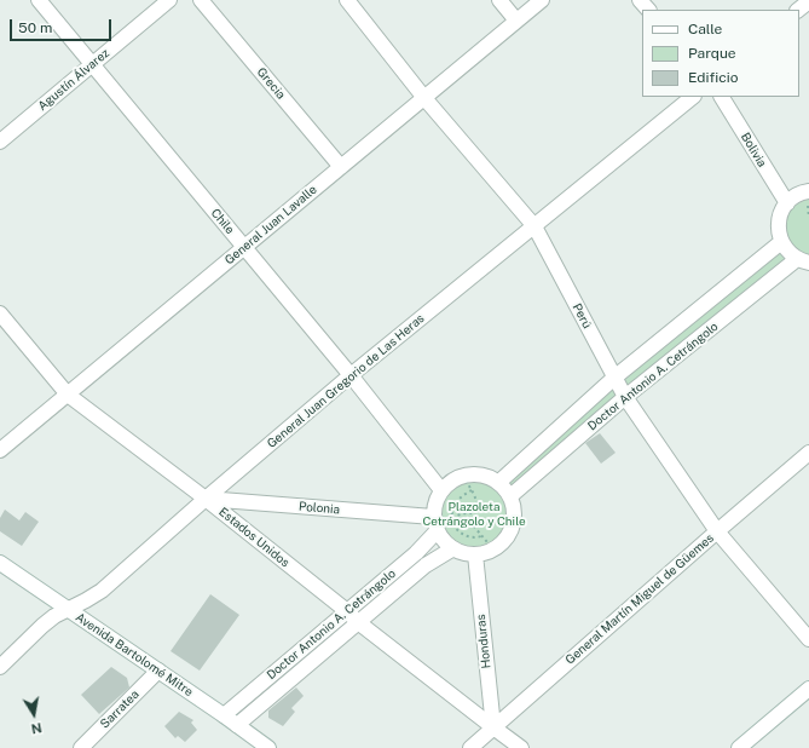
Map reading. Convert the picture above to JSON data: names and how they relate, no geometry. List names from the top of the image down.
{
  "streets": {
    "street": [
      "Agustín Álvarez",
      "Grecia",
      "Bolivia",
      "Chile",
      "General Juan Lavalle",
      "Perú",
      "Doctor Antonio A. Cetrángolo",
      "General Juan Gregorio de Las Heras",
      "Polonia",
      "Estados Unidos",
      "General Martín Miguel de Güemes",
      "Honduras",
      "Avenida Bartolomé Mitre",
      "Sarratea"
    ]
  },
  "crossings": [
    ["Agustín Álvarez", "Chile"],
    ["Grecia", "General Juan Lavalle"],
    ["Chile", "General Juan Lavalle"],
    ["Chile", "General Juan Gregorio de Las Heras"],
    ["General Juan Lavalle", "Perú"],
    ["General Juan Lavalle", "Estados Unidos"],
    ["Perú", "Doctor Antonio A. Cetrángolo"],
    ["Perú", "General Juan Gregorio de Las Heras"],
    ["Perú", "General Martín Miguel de Güemes"],
    ["Doctor Antonio A. Cetrángolo", "Polonia"],
    ["Doctor Antonio A. Cetrángolo", "Estados Unidos"],
    ["Doctor Antonio A. Cetrángolo", "Avenida Bartolomé Mitre"],
    ["General Juan Gregorio de Las Heras", "Polonia"],
    ["General Juan Gregorio de Las Heras", "Estados Unidos"],
    ["General Juan Gregorio de Las Heras", "Avenida Bartolomé Mitre"],
    ["Polonia", "Estados Unidos"],
    ["Estados Unidos", "General Martín Miguel de Güemes"],
    ["Estados Unidos", "Honduras"],
    ["General Martín Miguel de Güemes", "Honduras"],
    ["Avenida Bartolomé Mitre", "Sarratea"]
  ],
  "parks": ["Plazoleta Cetrángolo y Chile"],
  "legend": ["Calle", "Parque", "Edificio"],
  "scale_bar": "50 m",
  "north": "bottom"
}
